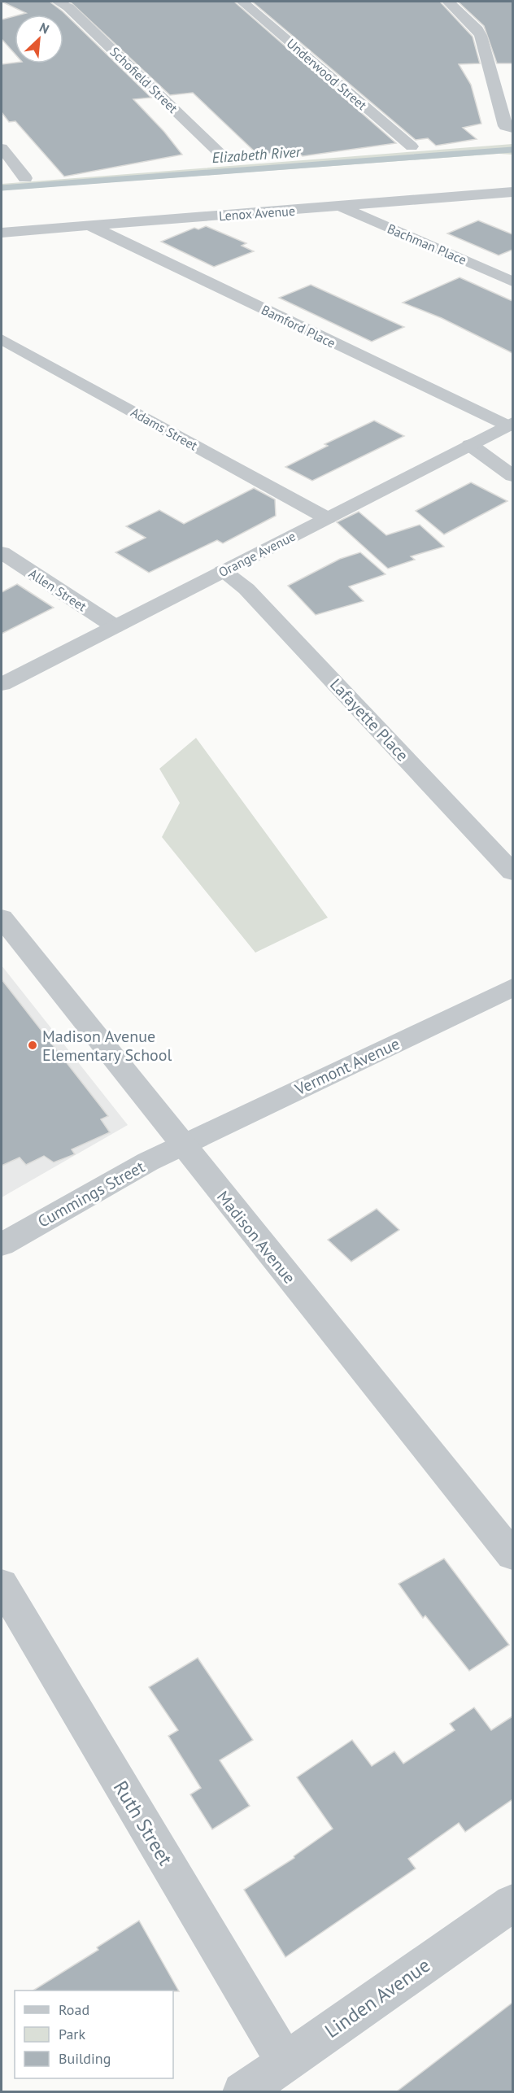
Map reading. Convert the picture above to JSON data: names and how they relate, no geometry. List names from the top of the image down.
{
  "streets": {
    "street": [
      "Underwood Street",
      "Schofield Street",
      "Lenox Avenue",
      "Bachman Place",
      "Bamford Place",
      "Adams Street",
      "Orange Avenue",
      "Allen Street",
      "Lafayette Place",
      "Vermont Avenue",
      "Cummings Street",
      "Madison Avenue",
      "Ruth Street",
      "Linden Avenue"
    ]
  },
  "crossings": [
    ["Lenox Avenue", "Bachman Place"],
    ["Lenox Avenue", "Bamford Place"],
    ["Bamford Place", "Orange Avenue"],
    ["Adams Street", "Orange Avenue"],
    ["Orange Avenue", "Allen Street"],
    ["Orange Avenue", "Lafayette Place"],
    ["Vermont Avenue", "Cummings Street"],
    ["Vermont Avenue", "Madison Avenue"],
    ["Cummings Street", "Madison Avenue"],
    ["Ruth Street", "Linden Avenue"]
  ],
  "water": ["Elizabeth River"],
  "places": ["Madison Avenue Elementary School"],
  "legend": ["Road", "Park", "Building"],
  "north": "top right"
}
